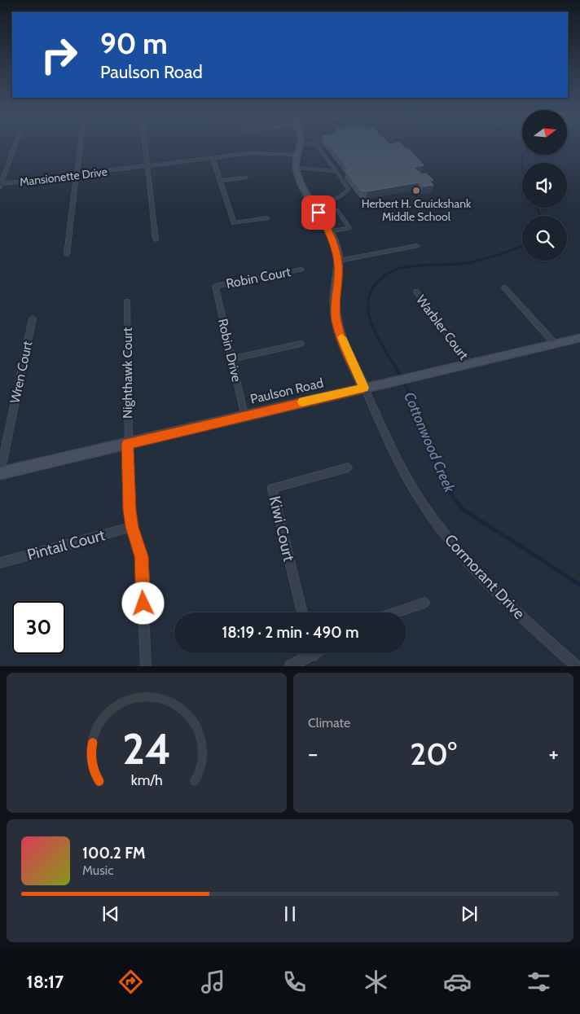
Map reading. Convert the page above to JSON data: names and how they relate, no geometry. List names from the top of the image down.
{
  "streets": {
    "street": [
      "Mansionette Drive",
      "Robin Court",
      "Warbler Court",
      "Robin Drive",
      "Wren Court",
      "Nighthawk Court",
      "Paulson Road",
      "Kiwi Court",
      "Pintail Court",
      "Cormorant Drive"
    ]
  },
  "crossings": [
    ["Robin Court", "Robin Drive"],
    ["Warbler Court", "Paulson Road"],
    ["Robin Drive", "Paulson Road"],
    ["Wren Court", "Paulson Road"],
    ["Nighthawk Court", "Paulson Road"],
    ["Nighthawk Court", "Pintail Court"],
    ["Paulson Road", "Cormorant Drive"]
  ],
  "water": ["Cottonwood Creek"],
  "places": ["Herbert H. Cruickshank Middle School"],
  "north": "right",
  "page": {
    "turn": ["90 m", "Paulson Road"],
    "limit": "30",
    "trip": "18:19 · 2 min · 490 m",
    "tile": "Climate",
    "heat": ["−", "20°", "+"],
    "song": ["100.2 FM", "Music"],
    "tabs": "18:17",
    "gauge": ["24", "km/h"]
  }
}
